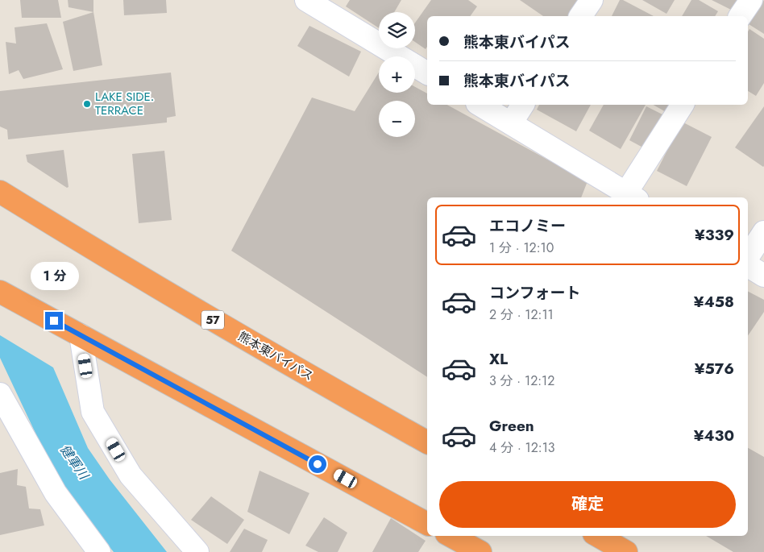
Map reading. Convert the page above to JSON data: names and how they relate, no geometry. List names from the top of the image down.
{
  "streets": {
    "highway": ["57", "熊本東バイパス"]
  },
  "water": ["健軍川"],
  "places": ["LAKE SIDE. TERRACE"],
  "page": {
    "map_buttons": ["+", "−"],
    "banner": ["熊本東バイパス", "熊本東バイパス"],
    "list": [
      {
        "name": "エコノミー",
        "note": "1 分 · 12:10",
        "value": "¥339"
      },
      {
        "name": "コンフォート",
        "note": "2 分 · 12:11",
        "value": "¥458"
      },
      {
        "name": "XL",
        "note": "3 分 · 12:12",
        "value": "¥576"
      },
      {
        "name": "Green",
        "note": "4 分 · 12:13",
        "value": "¥430"
      }
    ],
    "bubble": "1 分",
    "buttons": "確定"
  }
}
